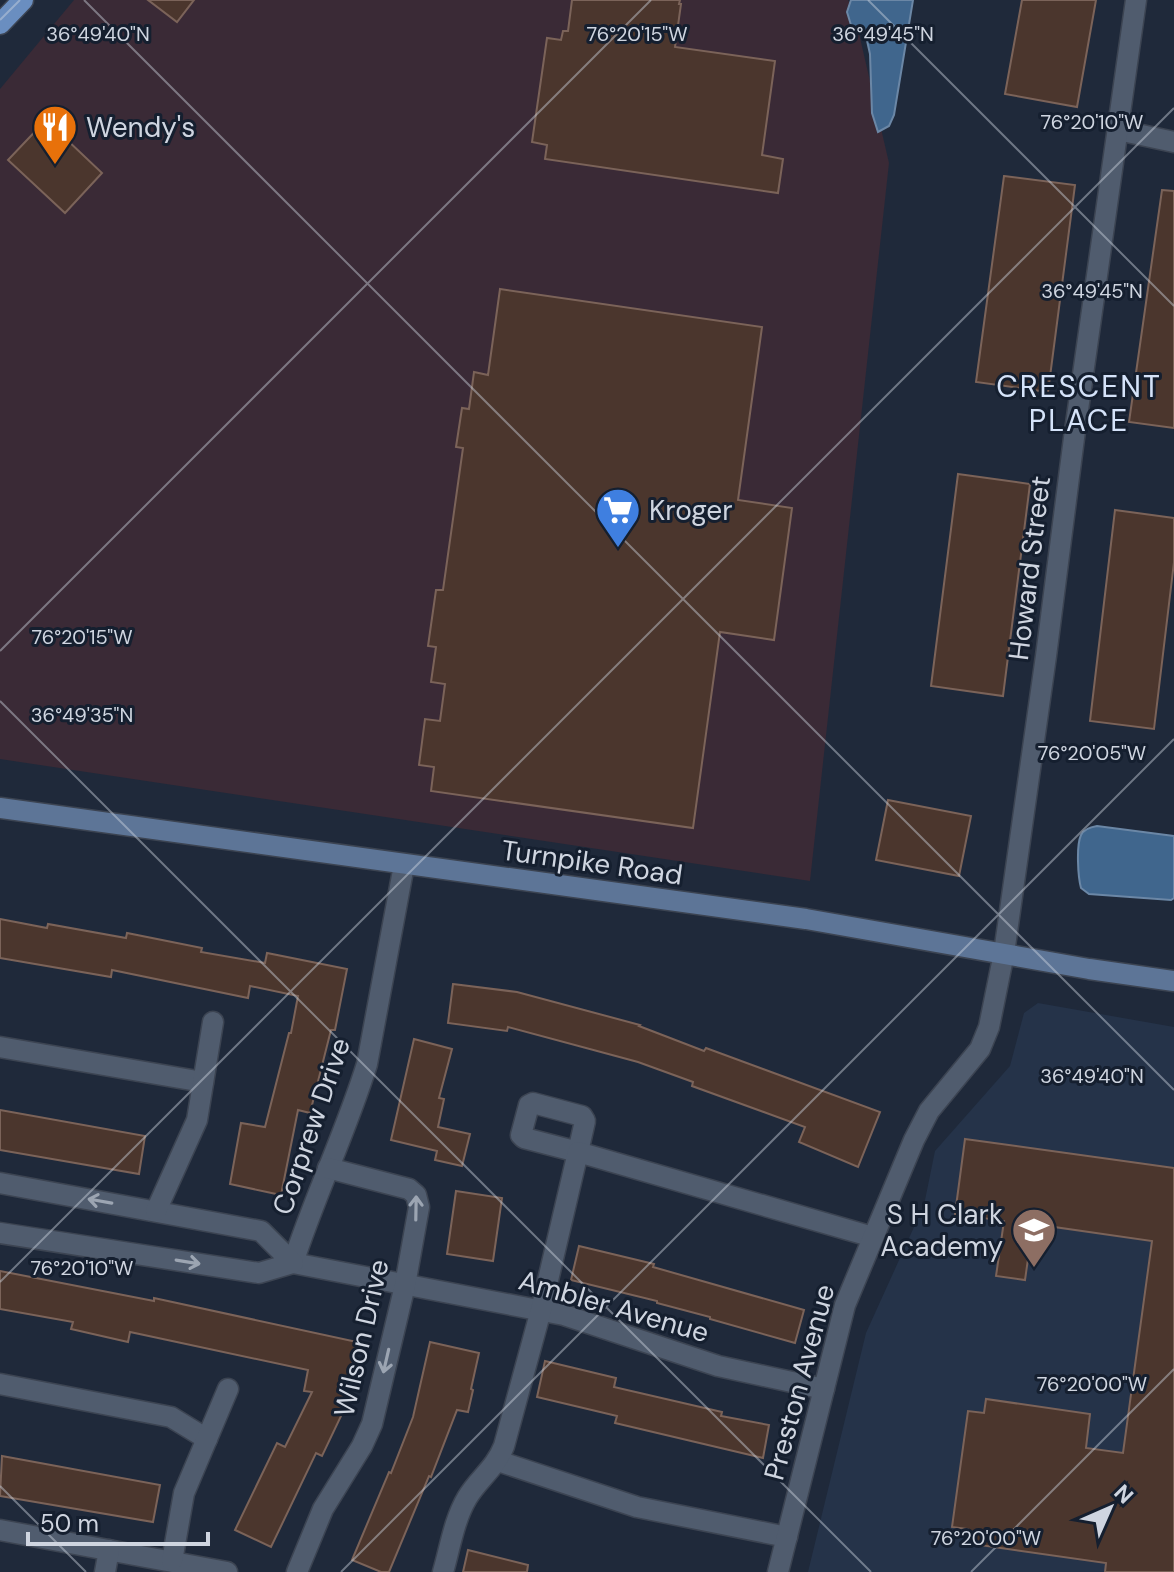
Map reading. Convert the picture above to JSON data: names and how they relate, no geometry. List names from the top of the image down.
{
  "streets": {
    "main road": ["Turnpike Road"],
    "street": [
      "Howard Street",
      "Corprew Drive",
      "Ambler Avenue",
      "Wilson Drive",
      "Preston Avenue"
    ]
  },
  "crossings": [
    ["Howard Street", "Turnpike Road"],
    ["Howard Street", "Preston Avenue"],
    ["Turnpike Road", "Corprew Drive"],
    ["Turnpike Road", "Preston Avenue"],
    ["Corprew Drive", "Ambler Avenue"],
    ["Corprew Drive", "Wilson Drive"],
    ["Ambler Avenue", "Wilson Drive"],
    ["Ambler Avenue", "Preston Avenue"]
  ],
  "districts": ["CRESCENT PLACE"],
  "places": {
    "restaurant": ["Wendy's"],
    "supermarket": ["Kroger"],
    "school or university": ["S H Clark Academy"]
  },
  "scale_bar": "50 m",
  "north": "top right",
  "coordinates": [
    "36°49'40\"N",
    "76°20'15\"W",
    "36°49'45\"N",
    "76°20'10\"W",
    "36°49'35\"N",
    "76°20'05\"W",
    "76°20'00\"W"
  ]
}
